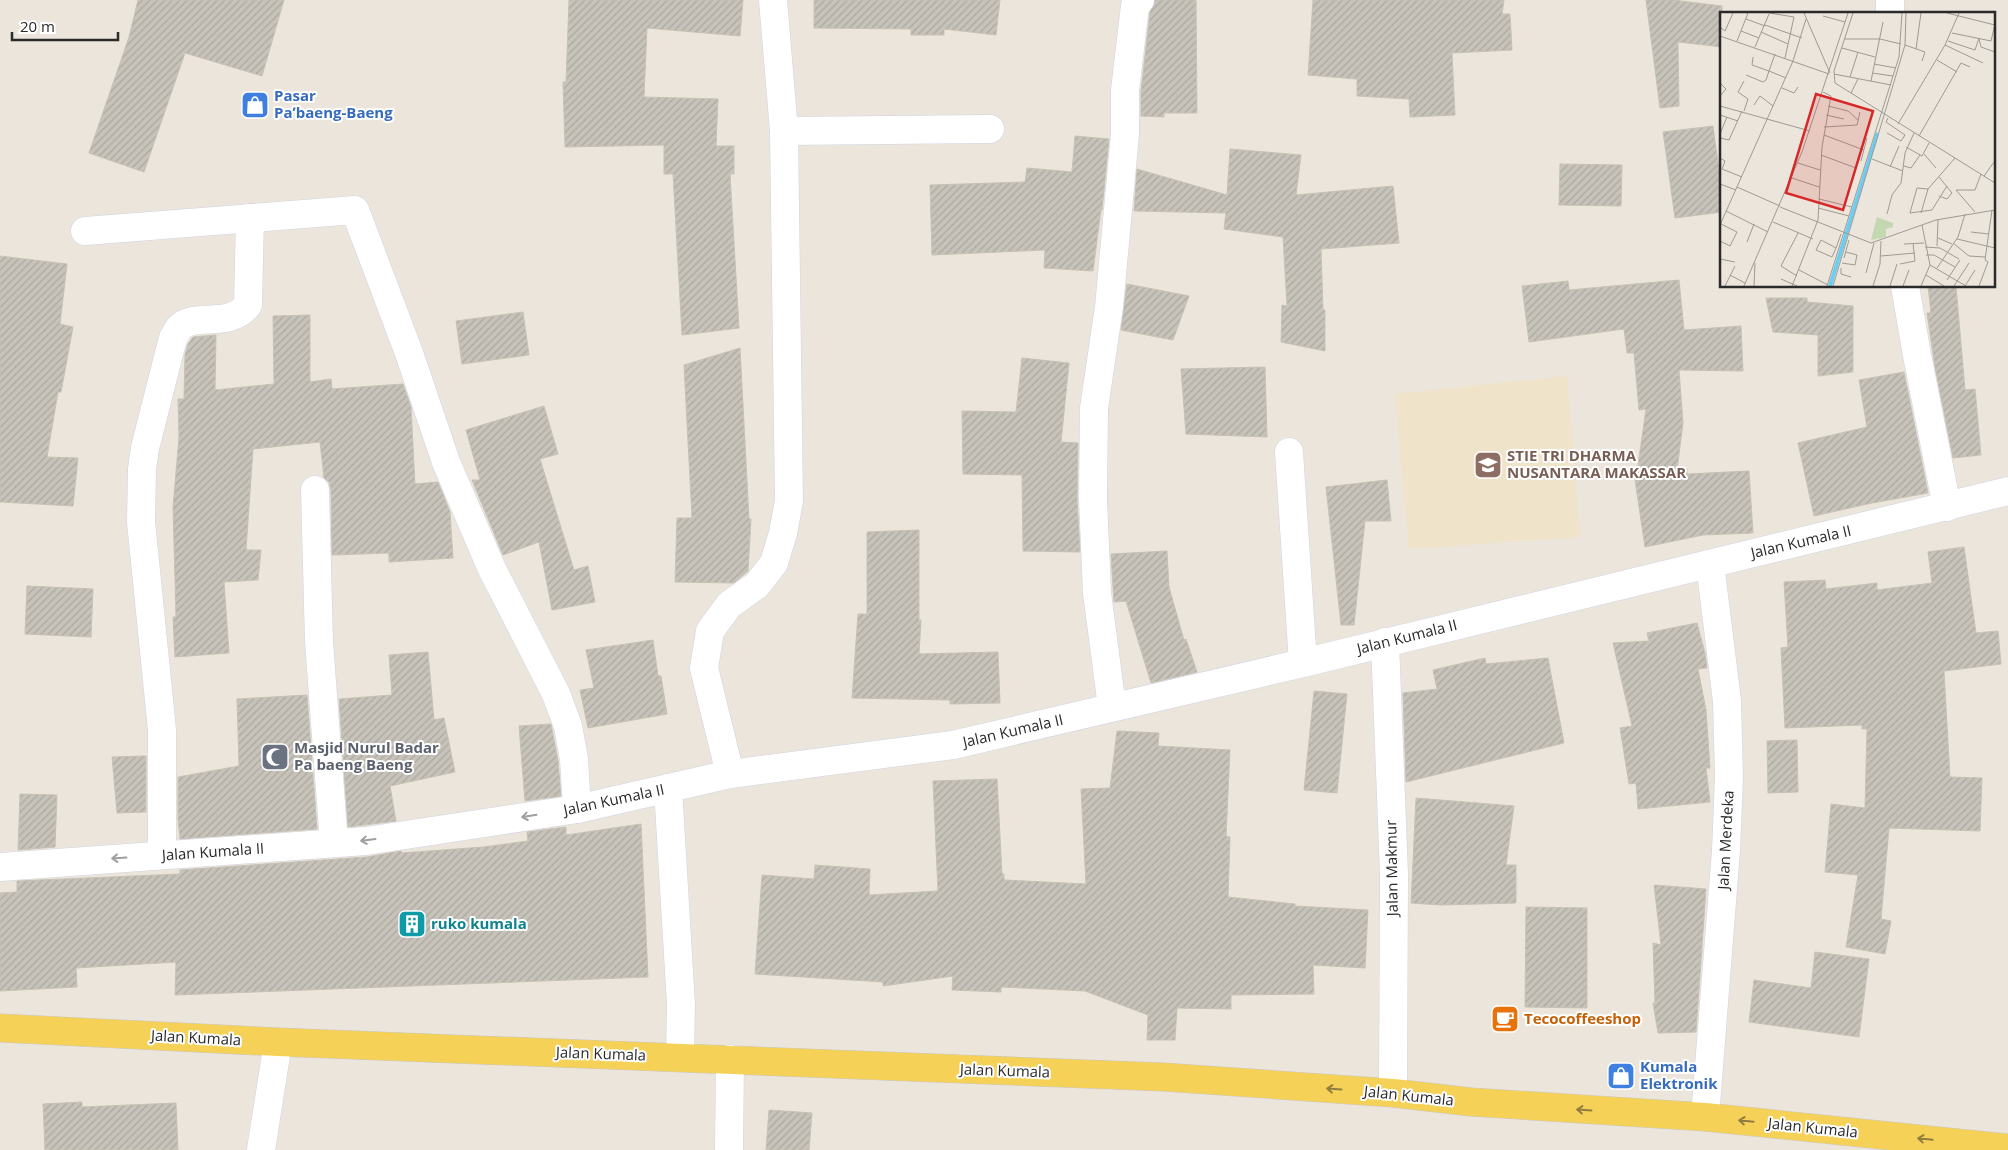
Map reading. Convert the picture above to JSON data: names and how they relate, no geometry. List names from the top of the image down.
{
  "streets": {
    "main road": ["Jalan Kumala"],
    "street": ["Jalan Kumala II", "Jalan Merdeka", "Jalan Makmur"]
  },
  "crossings": [
    ["Jalan Kumala II", "Jalan Merdeka"],
    ["Jalan Kumala II", "Jalan Makmur"],
    ["Jalan Merdeka", "Jalan Kumala"],
    ["Jalan Makmur", "Jalan Kumala"]
  ],
  "one_way": ["Jalan Kumala"],
  "places": {
    "shop": ["Pasar Paʼbaeng-Baeng", "Kumala Elektronik"],
    "school or university": ["STIE TRI DHARMA NUSANTARA MAKASSAR"],
    "mosque": ["Masjid Nurul Badar Pa baeng Baeng"],
    "building": ["ruko kumala"],
    "cafe": ["Tecocoffeeshop"]
  },
  "scale_bar": "20 m"
}
